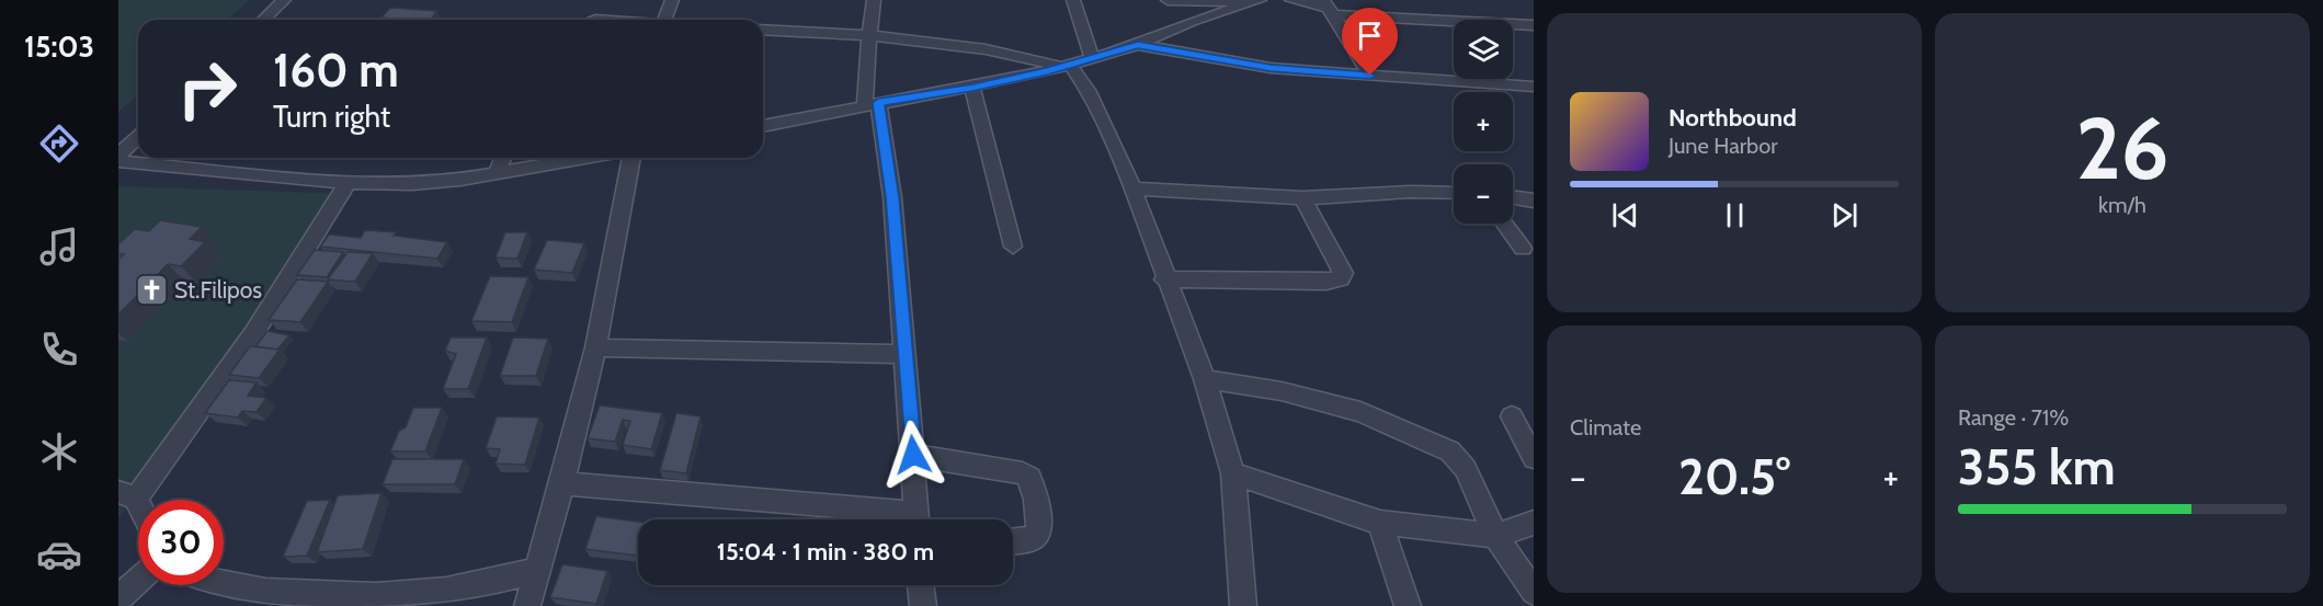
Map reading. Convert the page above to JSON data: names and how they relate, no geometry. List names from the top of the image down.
{
  "places": {
    "church": ["St.Filipos"]
  },
  "page": {
    "tabs": "15:03",
    "tile": [
      ["26", "km/h"],
      "Climate",
      ["Range · 71%", "355 km"]
    ],
    "map_buttons": ["+", "−"],
    "turn": ["160 m", "Turn right"],
    "song": ["Northbound", "June Harbor"],
    "heat": ["−", "20.5°", "+"],
    "limit": "30",
    "trip": "15:04 · 1 min · 380 m"
  }
}
